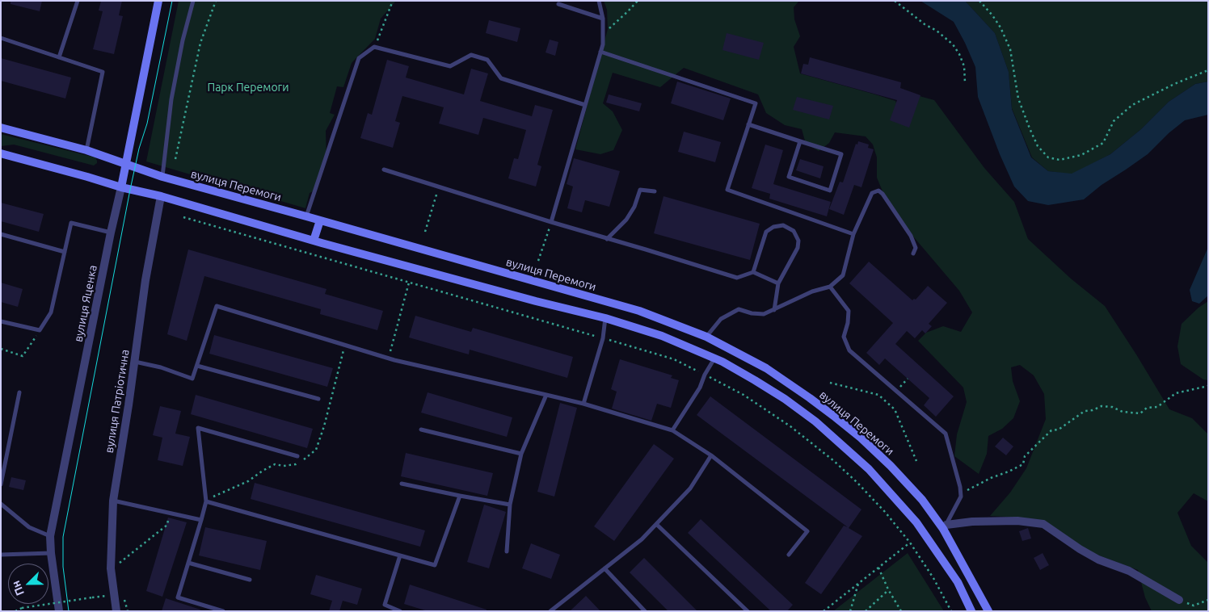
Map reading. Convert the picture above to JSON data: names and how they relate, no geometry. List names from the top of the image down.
{
  "streets": {
    "main road": ["вулиця Перемоги", "вулиця Яценка"],
    "street": ["вулиця Патріотична"]
  },
  "crossings": [
    ["вулиця Перемоги", "вулиця Яценка"]
  ],
  "parks": ["Парк Перемоги"],
  "north": "bottom left"
}
